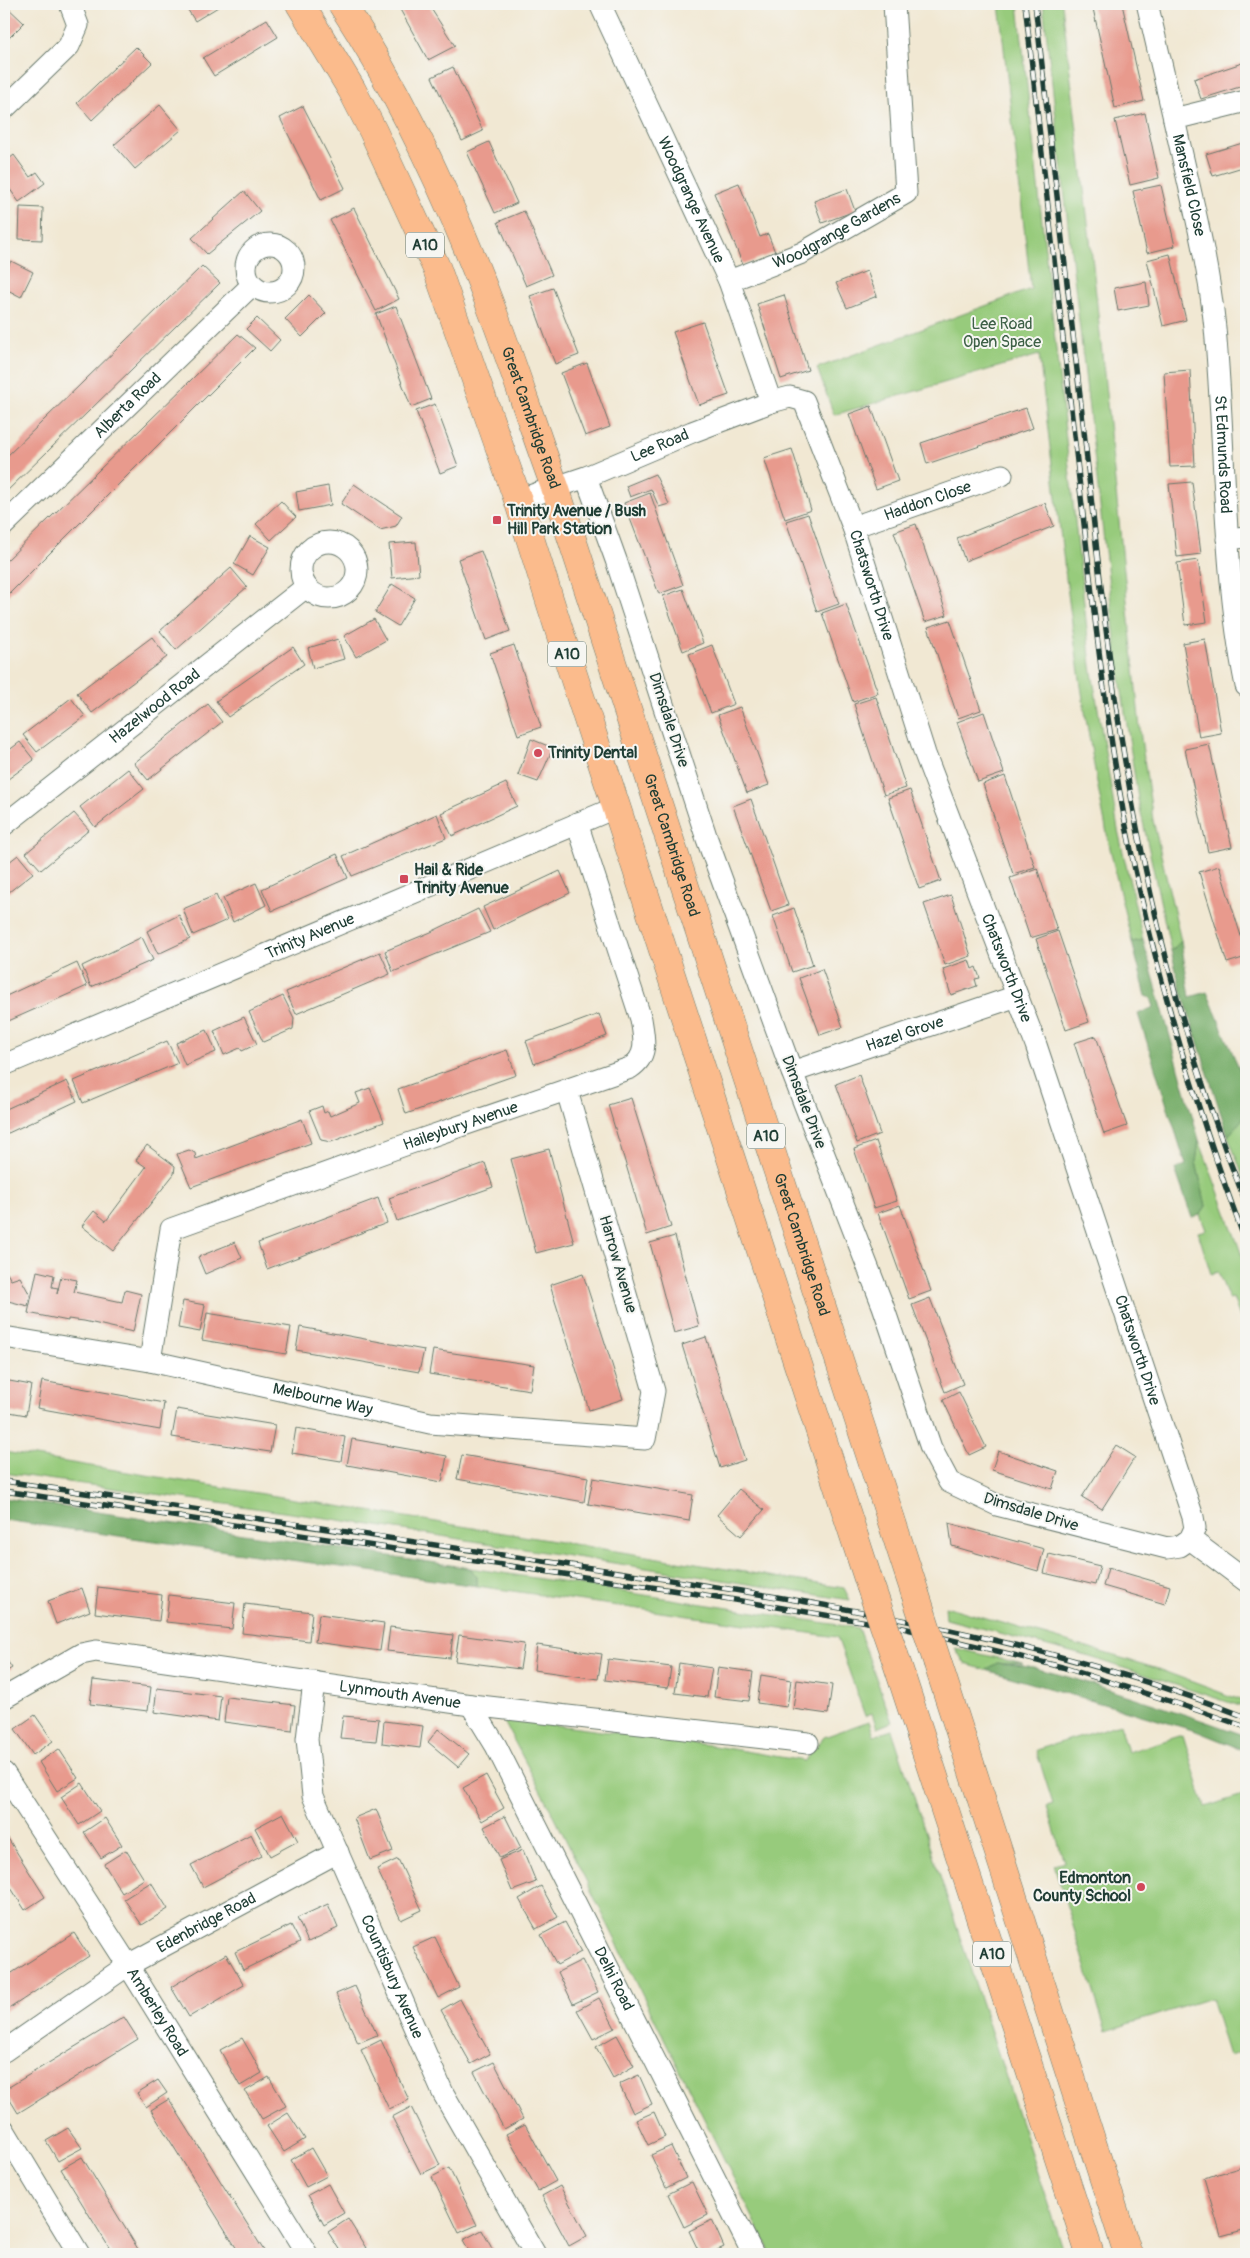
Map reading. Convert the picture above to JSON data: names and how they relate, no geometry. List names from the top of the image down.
{
  "streets": {
    "highway": ["A10", "Great Cambridge Road"],
    "street": [
      "Mansfield Close",
      "Woodgrange Avenue",
      "Woodgrange Gardens",
      "Alberta Road",
      "Lee Road",
      "St Edmunds Road",
      "Haddon Close",
      "Chatsworth Drive",
      "Hazelwood Road",
      "Dimsdale Drive",
      "Trinity Avenue",
      "Hazel Grove",
      "Haileybury Avenue",
      "Harrow Avenue",
      "Melbourne Way",
      "Lynmouth Avenue",
      "Edenbridge Road",
      "Countisbury Avenue",
      "Delhi Road",
      "Amberley Road"
    ]
  },
  "crossings": [
    ["Mansfield Close", "St Edmunds Road"],
    ["Woodgrange Avenue", "Woodgrange Gardens"],
    ["Woodgrange Avenue", "Lee Road"],
    ["A10", "Great Cambridge Road"],
    ["A10", "Lee Road"],
    ["A10", "Trinity Avenue"],
    ["Great Cambridge Road", "Lee Road"],
    ["Lee Road", "Chatsworth Drive"],
    ["Lee Road", "Dimsdale Drive"],
    ["Haddon Close", "Chatsworth Drive"],
    ["Chatsworth Drive", "Dimsdale Drive"],
    ["Chatsworth Drive", "Hazel Grove"],
    ["Dimsdale Drive", "Hazel Grove"],
    ["Trinity Avenue", "Haileybury Avenue"],
    ["Haileybury Avenue", "Harrow Avenue"],
    ["Haileybury Avenue", "Melbourne Way"],
    ["Harrow Avenue", "Melbourne Way"],
    ["Lynmouth Avenue", "Countisbury Avenue"],
    ["Lynmouth Avenue", "Delhi Road"],
    ["Edenbridge Road", "Countisbury Avenue"],
    ["Edenbridge Road", "Amberley Road"]
  ],
  "parks": ["Lee Road Open Space"],
  "places": {
    "transit": ["Trinity Avenue / Bush Hill Park Station", "Hail & Ride Trinity Avenue"],
    "other": ["Trinity Dental", "Edmonton County School"]
  }
}
